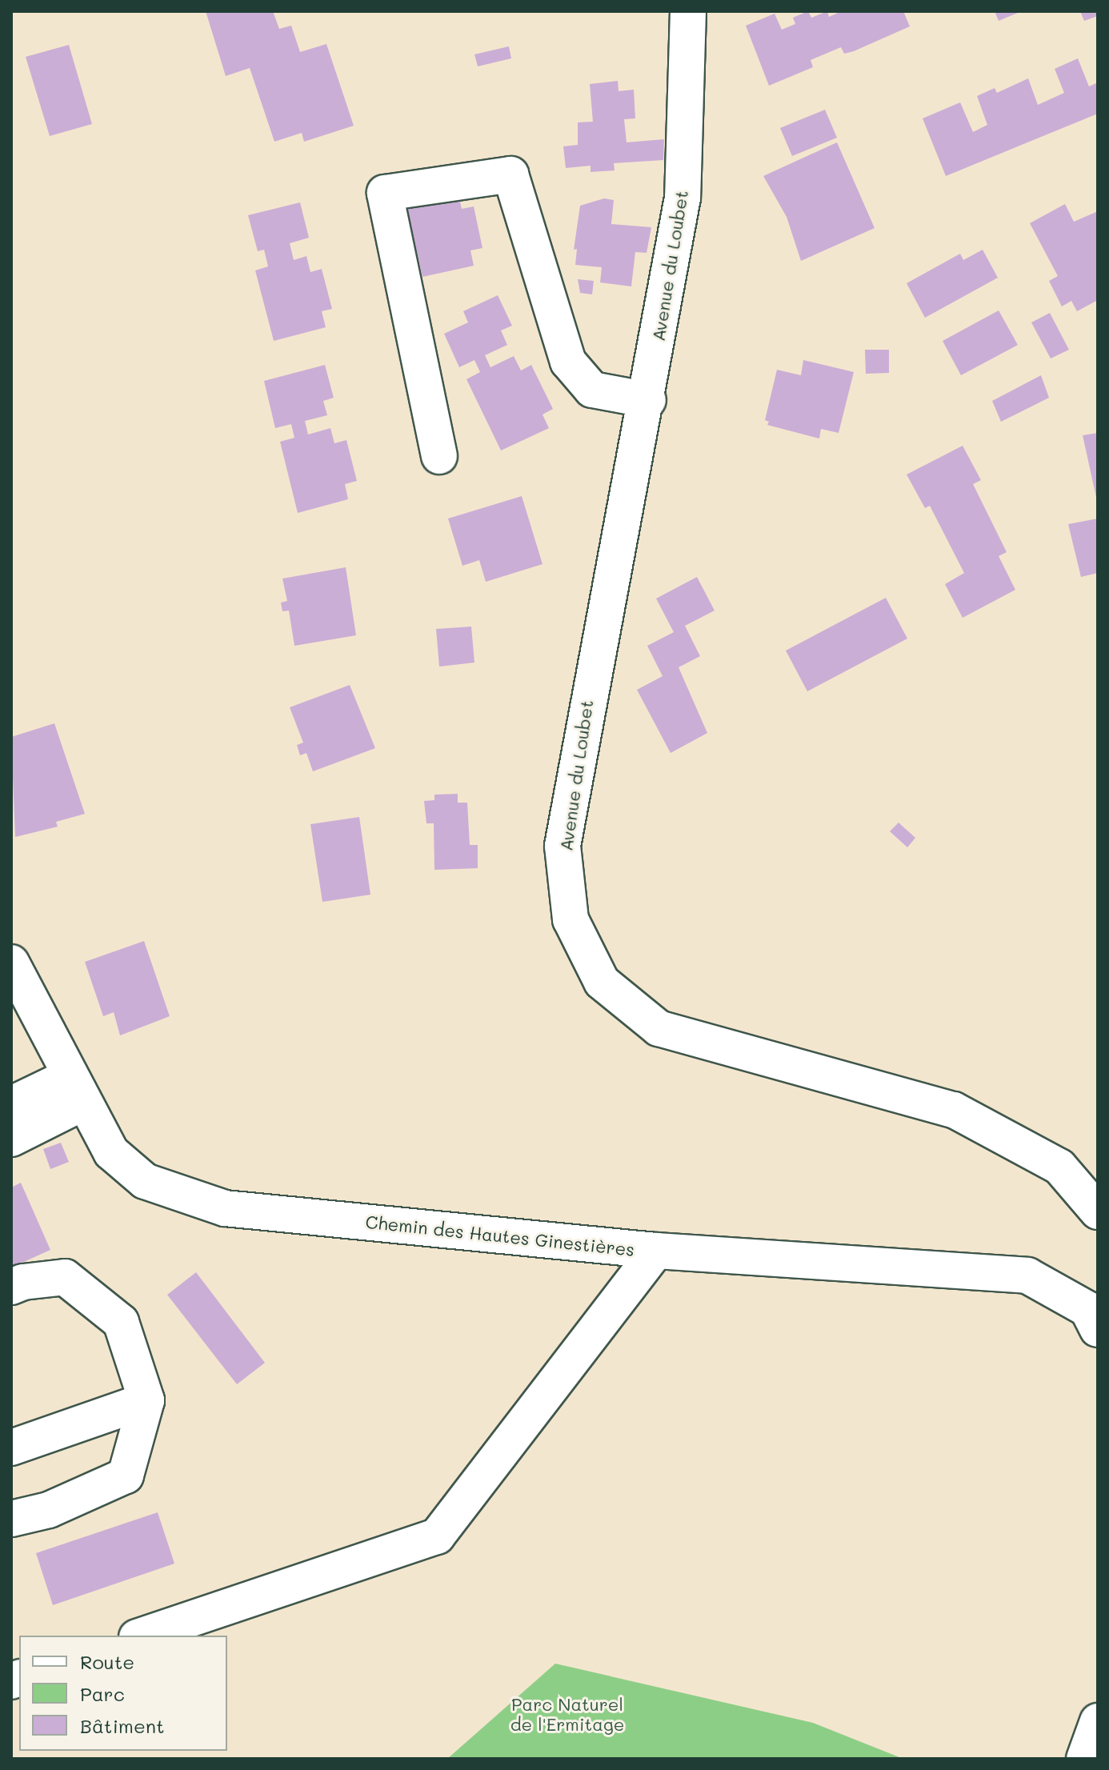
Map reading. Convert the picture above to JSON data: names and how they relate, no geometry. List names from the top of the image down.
{
  "streets": {
    "street": ["Avenue du Loubet", "Chemin des Hautes Ginestières"]
  },
  "parks": ["Parc Naturel de l'Ermitage"],
  "legend": ["Route", "Parc", "Bâtiment"]
}
